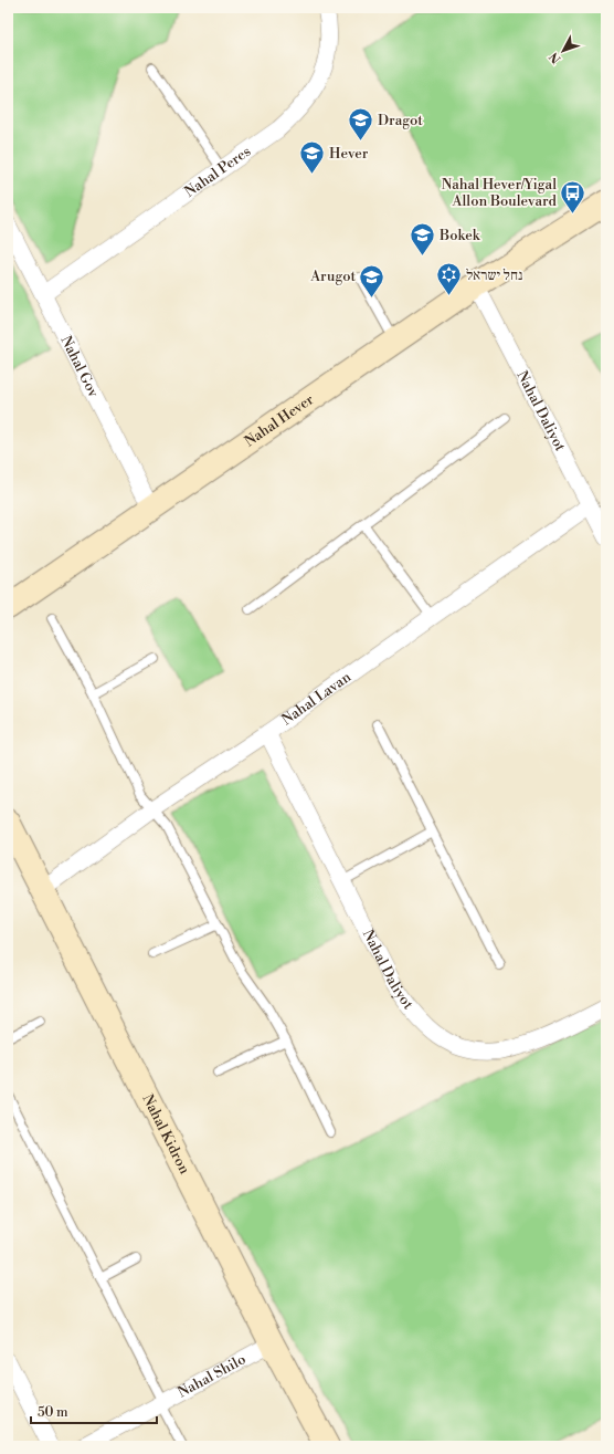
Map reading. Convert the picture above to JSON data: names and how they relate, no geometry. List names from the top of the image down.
{
  "streets": {
    "street": [
      "Nahal Peres",
      "Nahal Gov",
      "Nahal Daliyot",
      "Nahal Hever",
      "Nahal Lavan",
      "Nahal Kidron",
      "Nahal Shilo"
    ]
  },
  "crossings": [
    ["Nahal Peres", "Nahal Gov"],
    ["Nahal Gov", "Nahal Hever"],
    ["Nahal Daliyot", "Nahal Hever"],
    ["Nahal Daliyot", "Nahal Lavan"],
    ["Nahal Lavan", "Nahal Kidron"],
    ["Nahal Kidron", "Nahal Shilo"]
  ],
  "places": {
    "school or university": [
      "Dragot",
      "Hever",
      "Bokek",
      "Arugot"
    ],
    "bus stop": ["Nahal Hever/Yigal Allon Boulevard"],
    "synagogue": ["נחל ישראל"]
  },
  "scale_bar": "50 m",
  "north": "bottom left"
}
